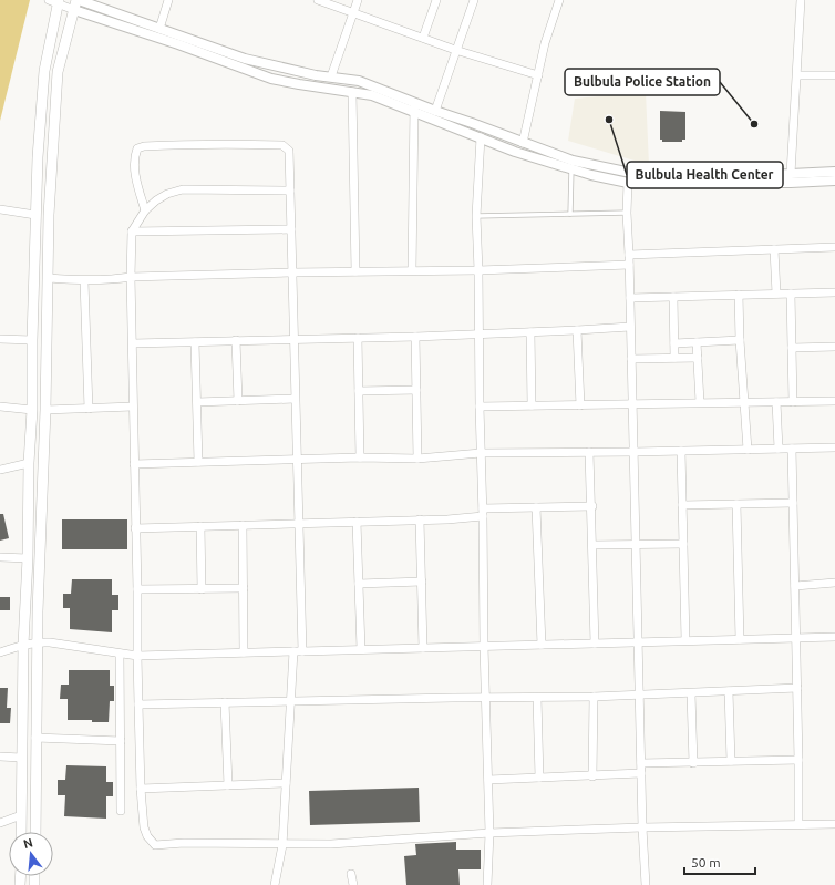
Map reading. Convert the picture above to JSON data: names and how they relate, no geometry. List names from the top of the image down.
{
  "places": ["Bulbula Health Center", "Bulbula Police Station"],
  "scale_bar": "50 m",
  "north": "top"
}
